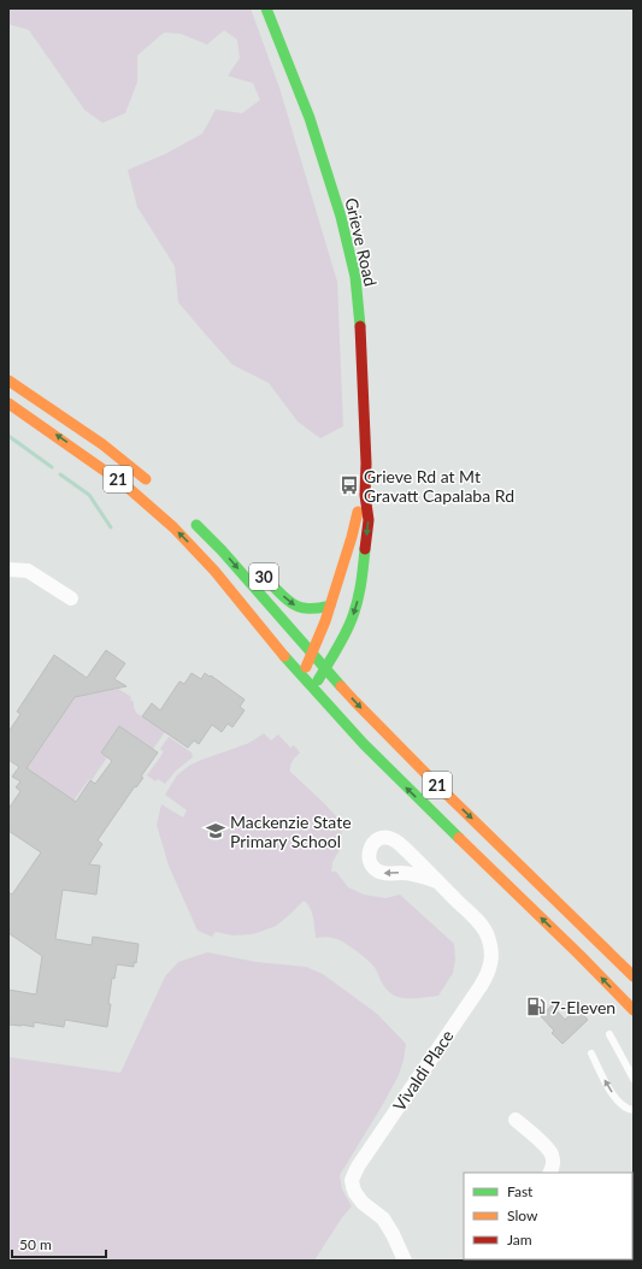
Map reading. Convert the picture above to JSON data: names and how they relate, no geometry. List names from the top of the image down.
{
  "streets": {
    "main road": ["Grieve Road", "21", "30"],
    "street": ["Vivaldi Place"]
  },
  "crossings": [
    ["Grieve Road", "21"],
    ["Grieve Road", "30"],
    ["21", "30"]
  ],
  "places": {
    "bus stop": ["Grieve Rd at Mt Gravatt Capalaba Rd"],
    "school or university": ["Mackenzie State Primary School"],
    "fuel station": ["7-Eleven"]
  },
  "legend": ["Fast", "Slow", "Jam"],
  "scale_bar": "50 m"
}
